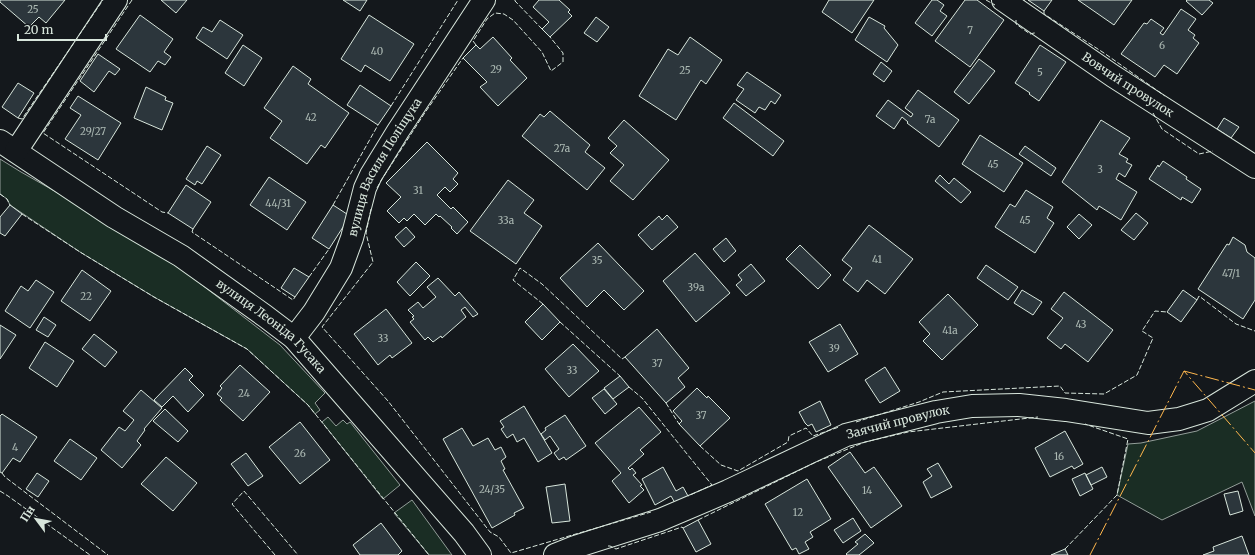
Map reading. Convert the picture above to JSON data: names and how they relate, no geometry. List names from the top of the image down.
{
  "streets": {
    "street": [
      "Вовчий провулок",
      "вулиця Василя Поліщука",
      "вулиця Леоніда Гусака",
      "Заячий провулок"
    ]
  },
  "crossings": [
    ["вулиця Василя Поліщука", "вулиця Леоніда Гусака"]
  ],
  "house_numbers": [
    "25",
    "7",
    "6",
    "40",
    "29",
    "25",
    "5",
    "42",
    "7а",
    "29/27",
    "27а",
    "45",
    "3",
    "31",
    "44/31",
    "33а",
    "45",
    "41",
    "35",
    "47/1",
    "39а",
    "22",
    "43",
    "41а",
    "33",
    "39",
    "37",
    "33",
    "24",
    "37",
    "4",
    "26",
    "16",
    "24/35",
    "14",
    "12"
  ],
  "scale_bar": "20 m",
  "north": "top left"
}
